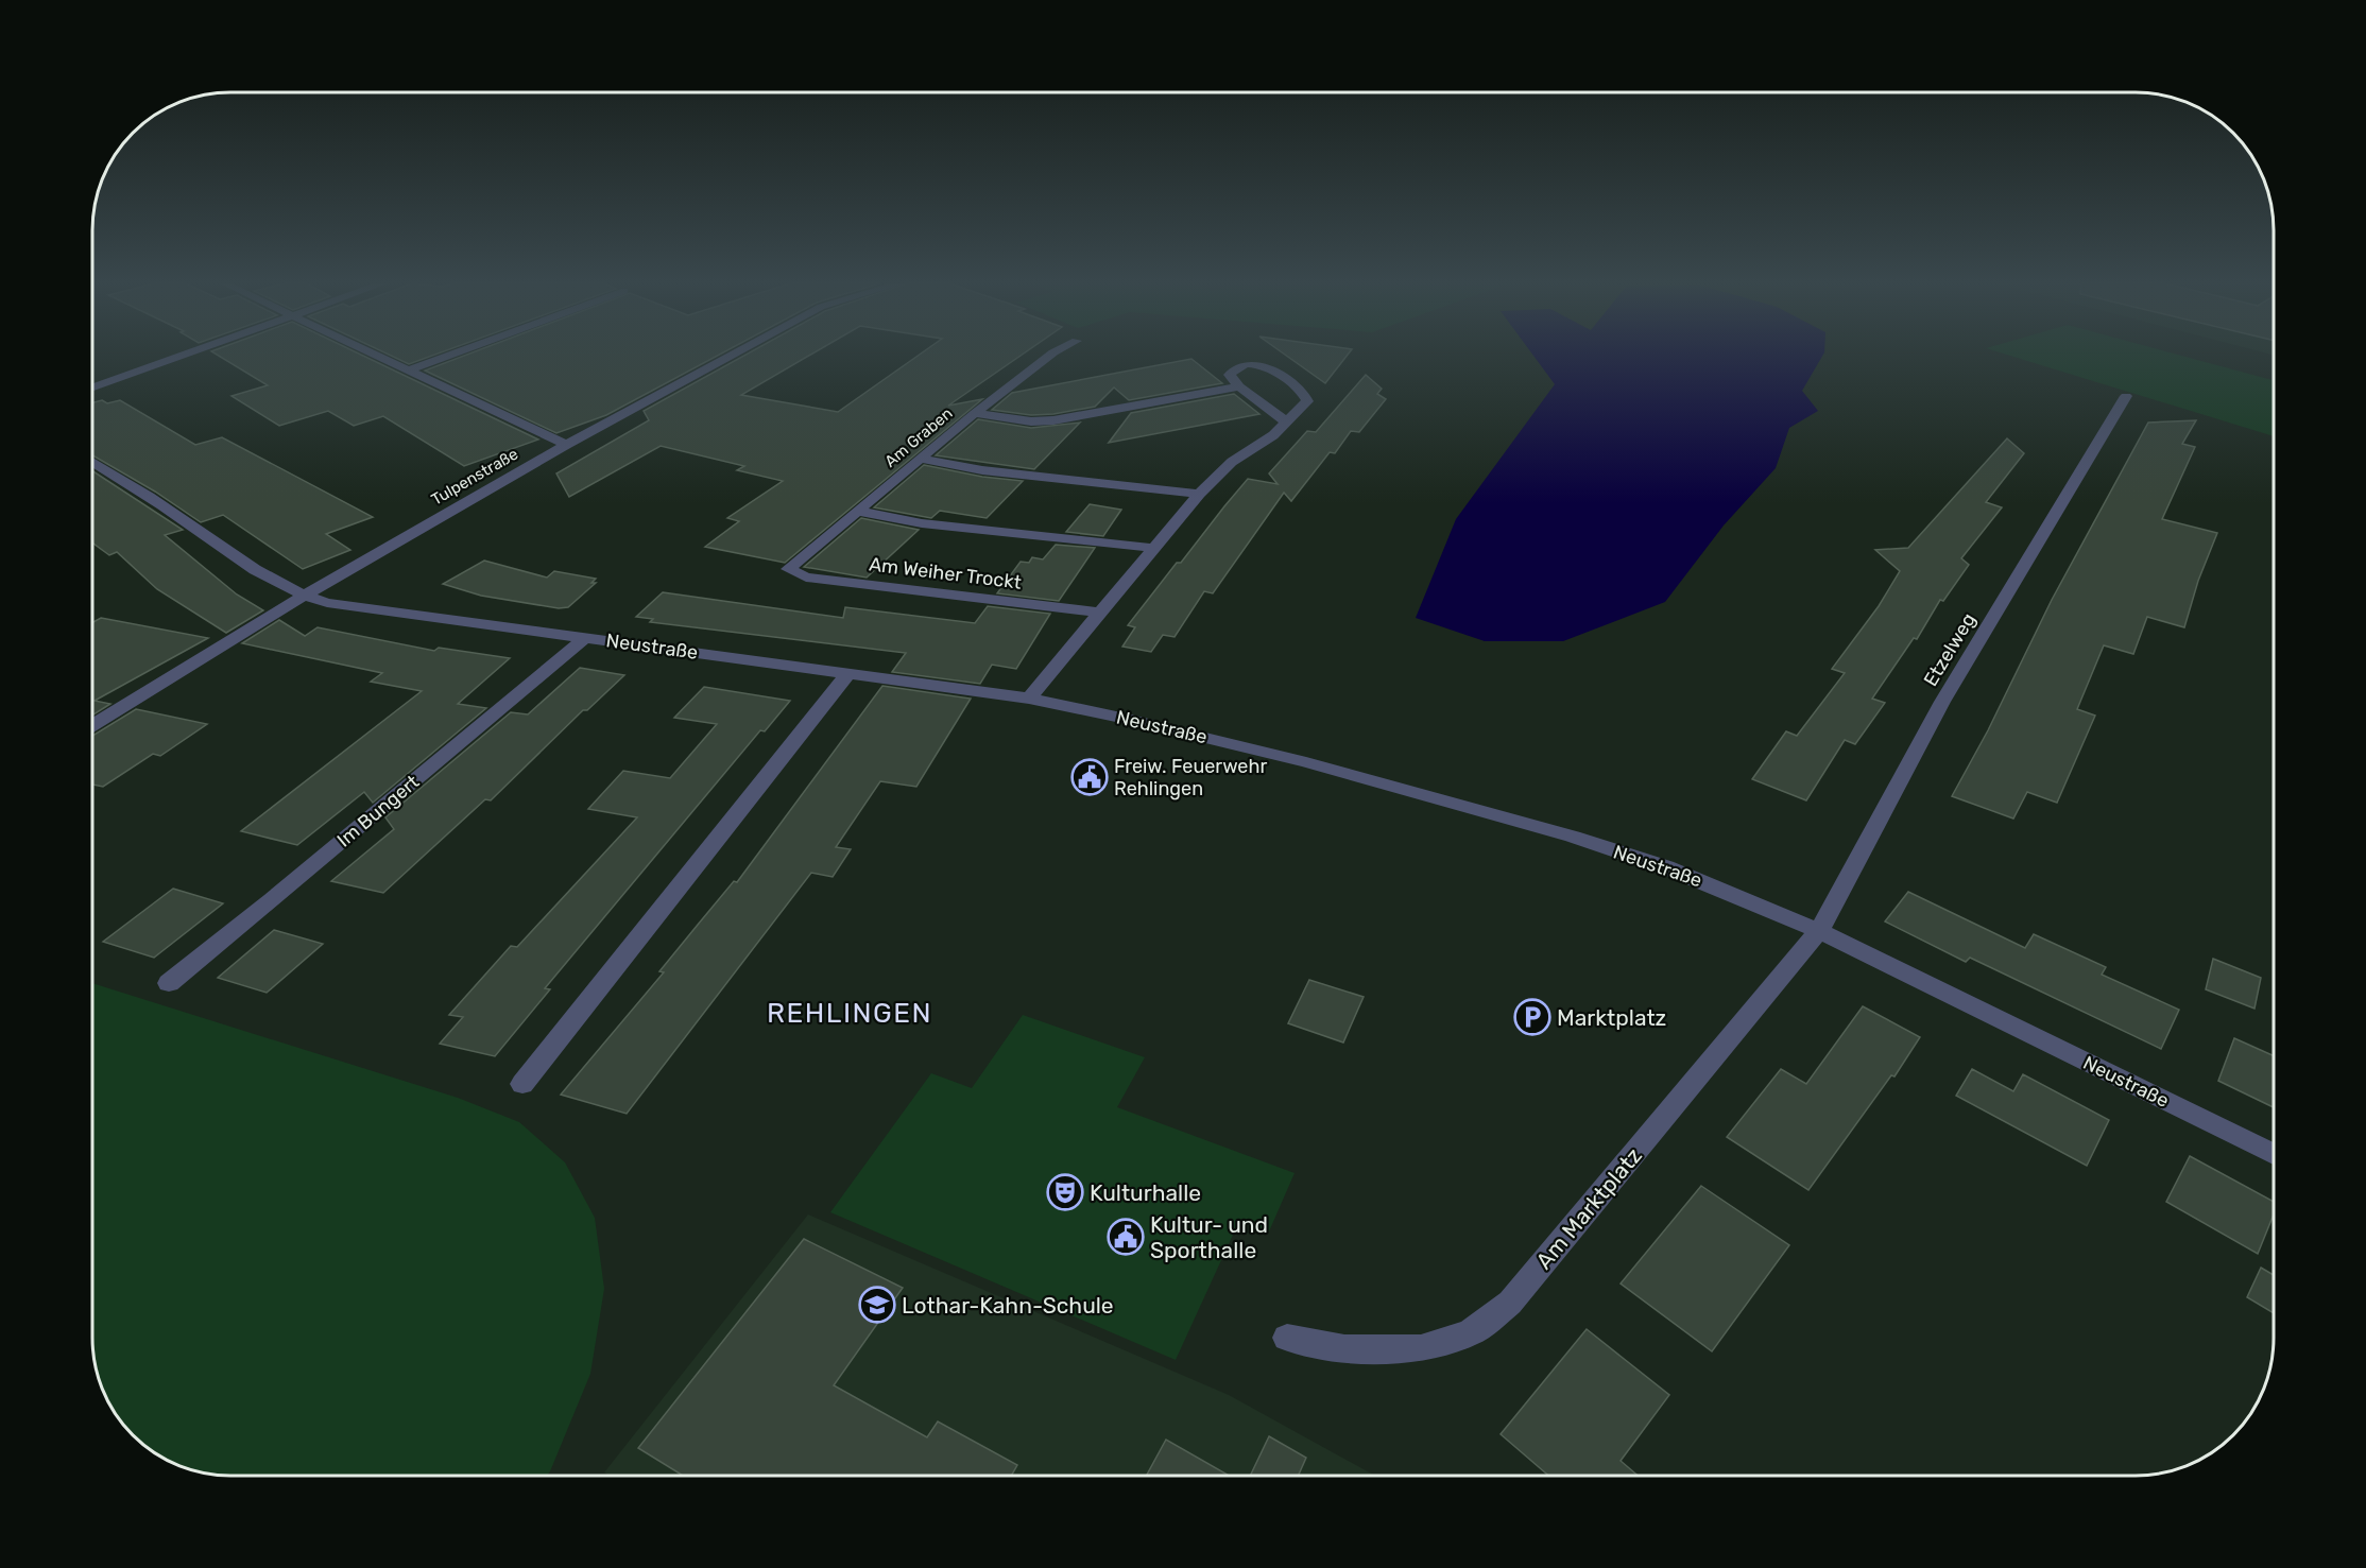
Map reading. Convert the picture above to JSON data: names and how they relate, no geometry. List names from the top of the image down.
{
  "streets": {
    "street": [
      "Am Graben",
      "Tulpenstraße",
      "Am Weiher Trockt",
      "Neustraße",
      "Etzelweg",
      "Im Bungert",
      "Am Marktplatz"
    ]
  },
  "crossings": [
    ["Am Graben", "Am Weiher Trockt"],
    ["Tulpenstraße", "Neustraße"],
    ["Neustraße", "Etzelweg"],
    ["Neustraße", "Im Bungert"],
    ["Neustraße", "Am Marktplatz"],
    ["Etzelweg", "Am Marktplatz"]
  ],
  "districts": ["REHLINGEN"],
  "places": {
    "public building": ["Freiw. Feuerwehr Rehlingen", "Kultur- und Sporthalle"],
    "parking": ["Marktplatz"],
    "theatre": ["Kulturhalle"],
    "school or university": ["Lothar-Kahn-Schule"]
  }
}
